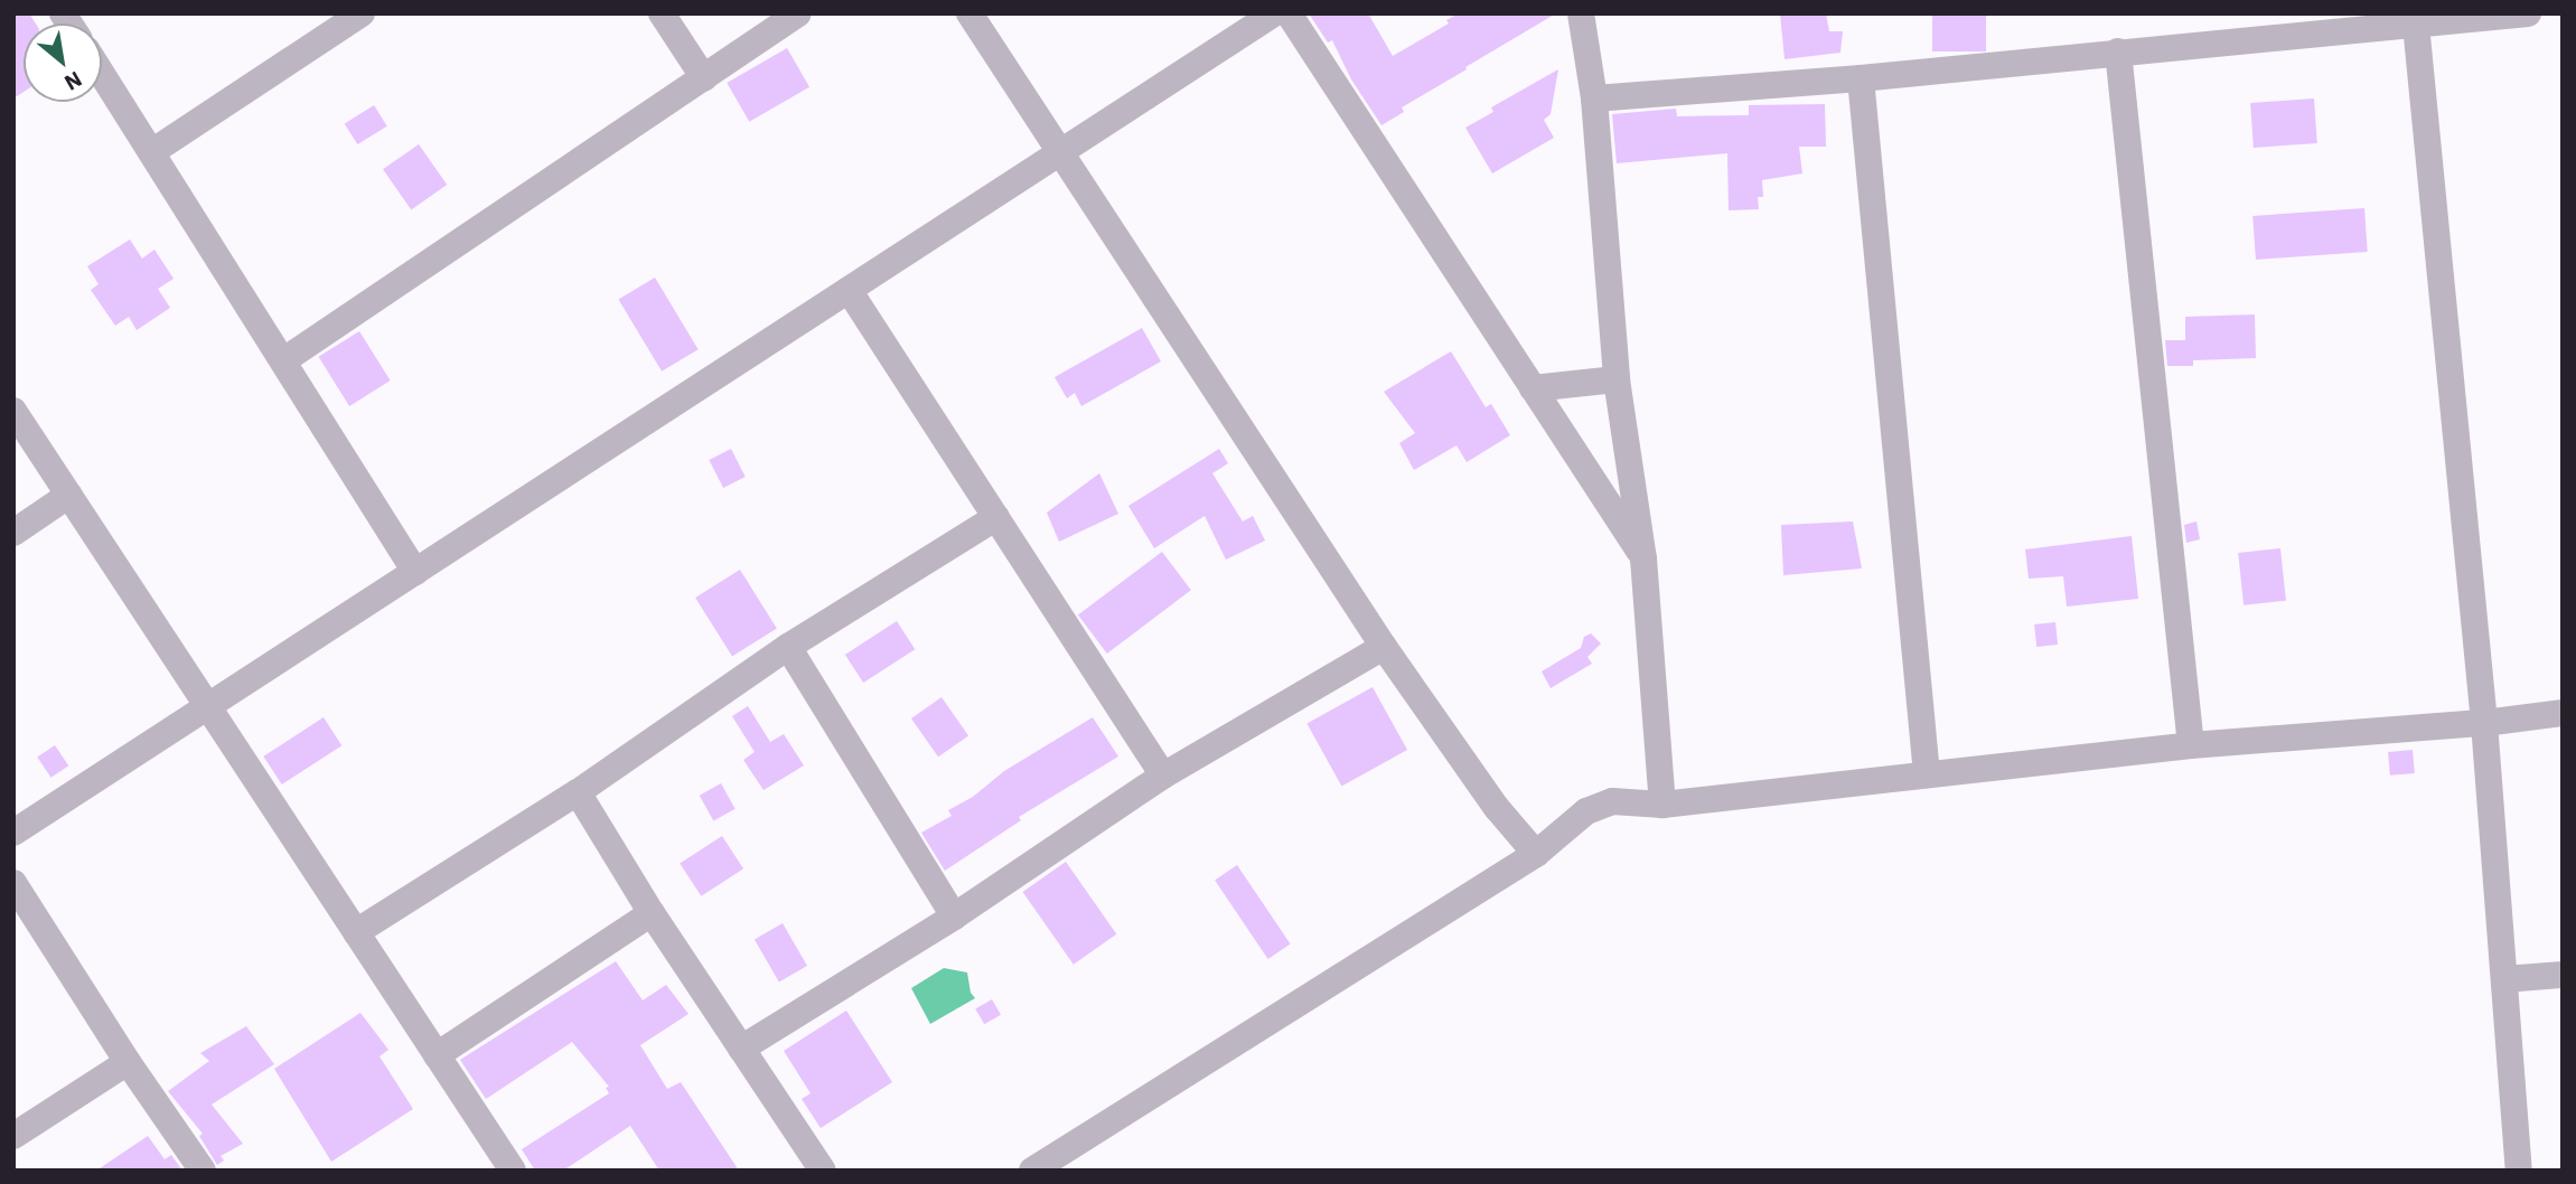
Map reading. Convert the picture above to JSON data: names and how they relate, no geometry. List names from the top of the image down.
{
  "north": "bottom right"
}
